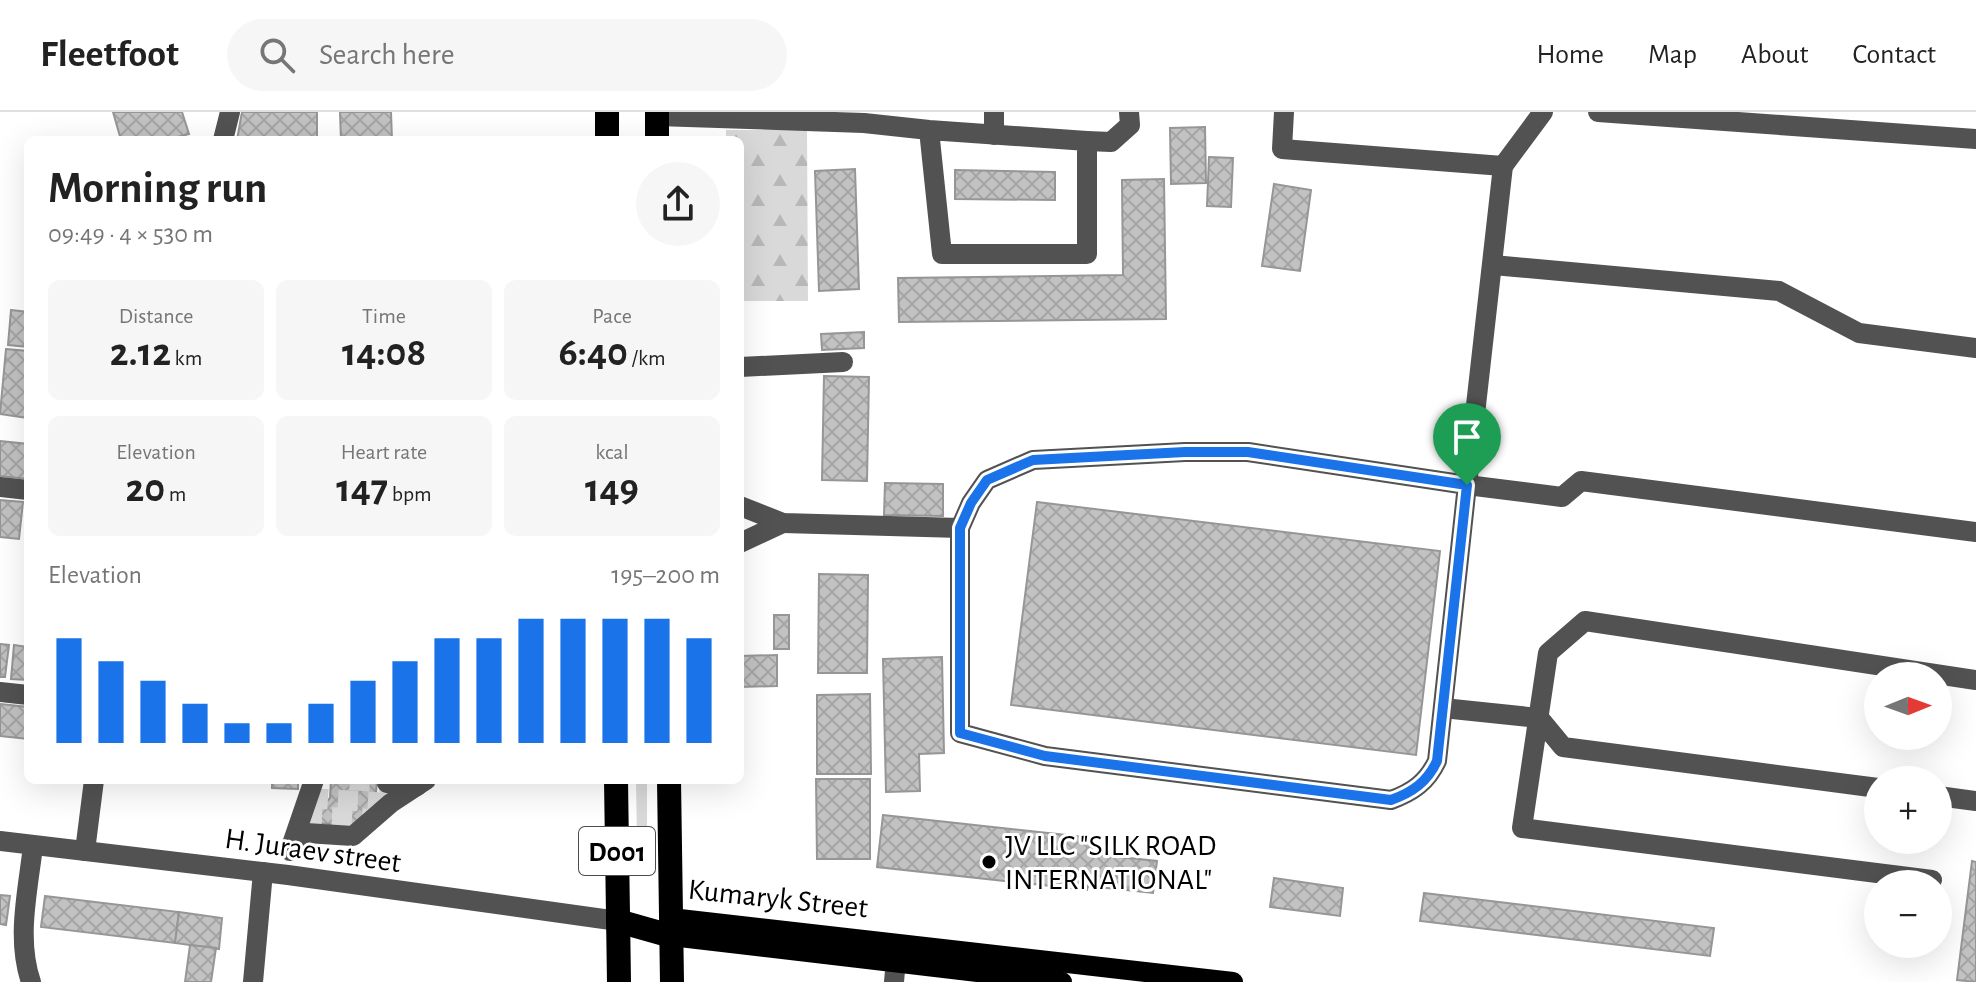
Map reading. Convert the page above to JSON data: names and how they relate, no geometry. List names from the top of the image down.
{
  "streets": {
    "highway": ["D001", "Kumaryk Street"],
    "street": ["H. Juraev street"]
  },
  "crossings": [
    ["H. Juraev street", "D001"],
    ["H. Juraev street", "Kumaryk Street"],
    ["D001", "Kumaryk Street"]
  ],
  "places": ["JV LLC \"SILK ROAD INTERNATIONAL\""],
  "north": "right",
  "page": {
    "header": "Fleetfoot",
    "search": "Search here",
    "nav": [
      "Home",
      "Map",
      "About",
      "Contact"
    ],
    "heading": ["Morning run", "09:49 · 4 × 530 m"],
    "stats": [
      ["Distance", "2.12 km"],
      ["Time", "14:08"],
      ["Pace", "6:40 /km"],
      ["Elevation", "20 m"],
      ["Heart rate", "147 bpm"],
      ["kcal", "149"]
    ],
    "chart": ["Elevation", "195–200 m"],
    "map_buttons": ["+", "−"]
  }
}
